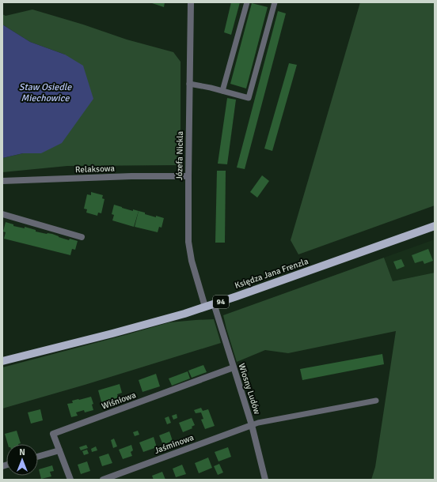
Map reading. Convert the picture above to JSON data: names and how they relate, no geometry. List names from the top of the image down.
{
  "streets": {
    "main road": ["Księdza Jana Frenzla", "94"],
    "street": [
      "Józefa Nickla",
      "Relaksowa",
      "Wiosny Ludów",
      "Wiśniowa",
      "Jaśminowa"
    ]
  },
  "crossings": [
    ["Józefa Nickla", "Relaksowa"],
    ["Józefa Nickla", "Księdza Jana Frenzla"],
    ["Księdza Jana Frenzla", "Wiosny Ludów"],
    ["Wiosny Ludów", "Wiśniowa"],
    ["Wiosny Ludów", "Jaśminowa"]
  ],
  "water": ["Staw Osiedle Miechowice"],
  "north": "top"
}
